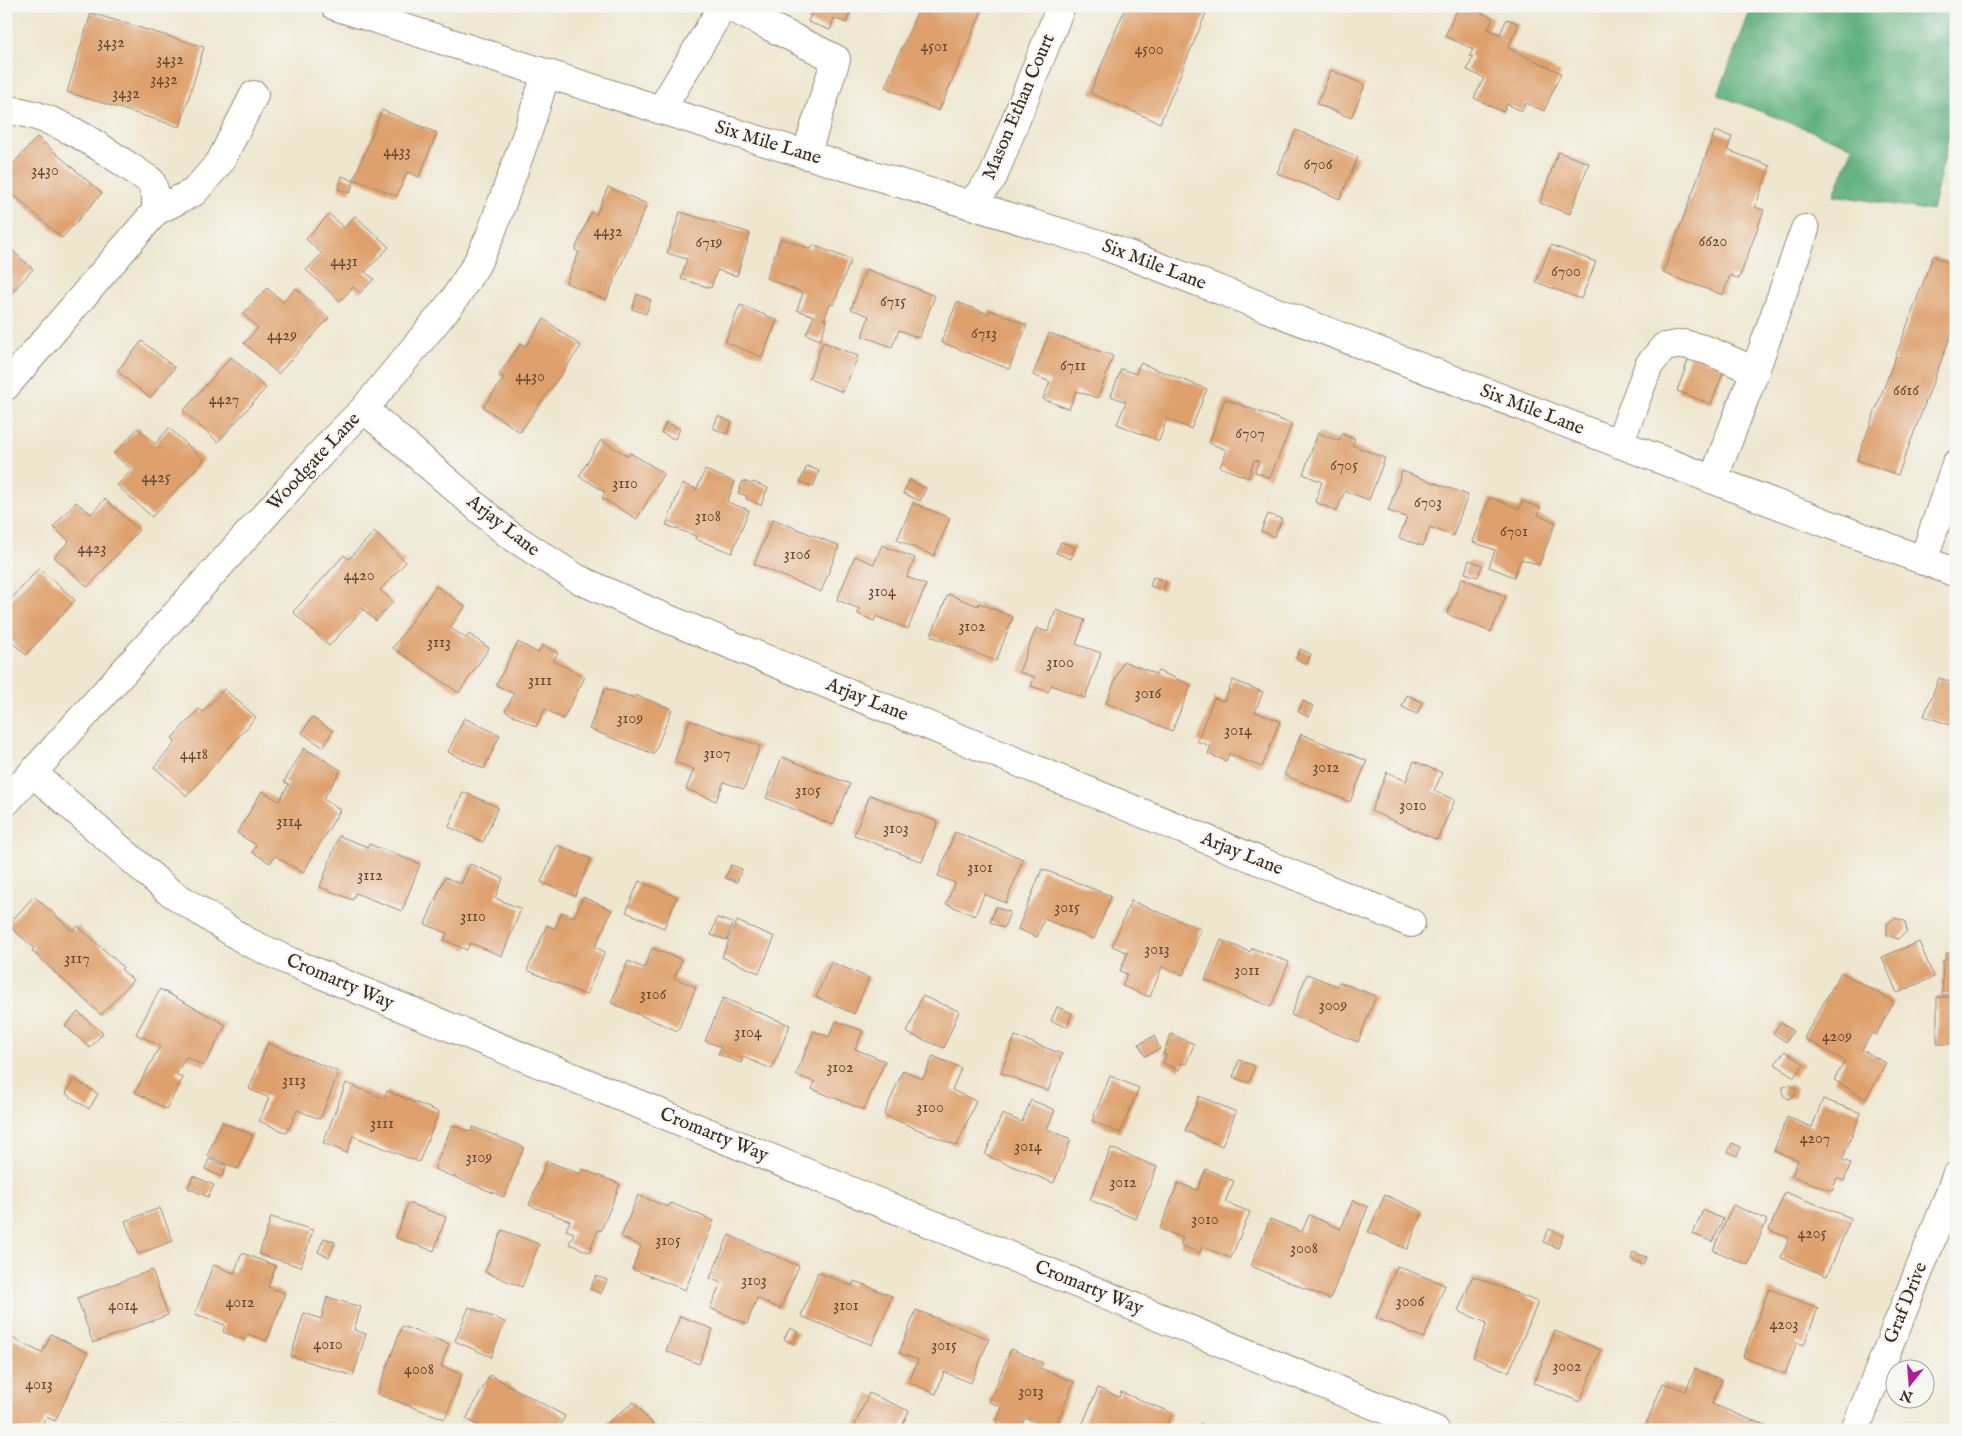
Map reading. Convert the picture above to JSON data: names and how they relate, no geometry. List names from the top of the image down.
{
  "streets": {
    "street": [
      "Mason Ethan Court",
      "Six Mile Lane",
      "Woodgate Lane",
      "Arjay Lane",
      "Cromarty Way",
      "Graf Drive"
    ]
  },
  "crossings": [
    ["Mason Ethan Court", "Six Mile Lane"],
    ["Six Mile Lane", "Woodgate Lane"],
    ["Woodgate Lane", "Arjay Lane"],
    ["Woodgate Lane", "Cromarty Way"]
  ],
  "house_numbers": [
    "3432",
    "4501",
    "4500",
    "3432",
    "3432",
    "3432",
    "4433",
    "6706",
    "3430",
    "4432",
    "6620",
    "6719",
    "4431",
    "6700",
    "6715",
    "6713",
    "4429",
    "6711",
    "4430",
    "6616",
    "4427",
    "6707",
    "6705",
    "4425",
    "3110",
    "6703",
    "3108",
    "6701",
    "4423",
    "3106",
    "4420",
    "3104",
    "3102",
    "3113",
    "3100",
    "3111",
    "3016",
    "3109",
    "3014",
    "3107",
    "4418",
    "3012",
    "3105",
    "3010",
    "3114",
    "3103",
    "3101",
    "3112",
    "3015",
    "3110",
    "3013",
    "3117",
    "3011",
    "3106",
    "3009",
    "3104",
    "4209",
    "3102",
    "3113",
    "3100",
    "3111",
    "4207",
    "3014",
    "3109",
    "3012",
    "3010",
    "4205",
    "3105",
    "3008",
    "3103",
    "3006",
    "4012",
    "4014",
    "3101",
    "4203",
    "4010",
    "3015",
    "3002",
    "4008",
    "4013",
    "3013"
  ],
  "north": "bottom"
}
